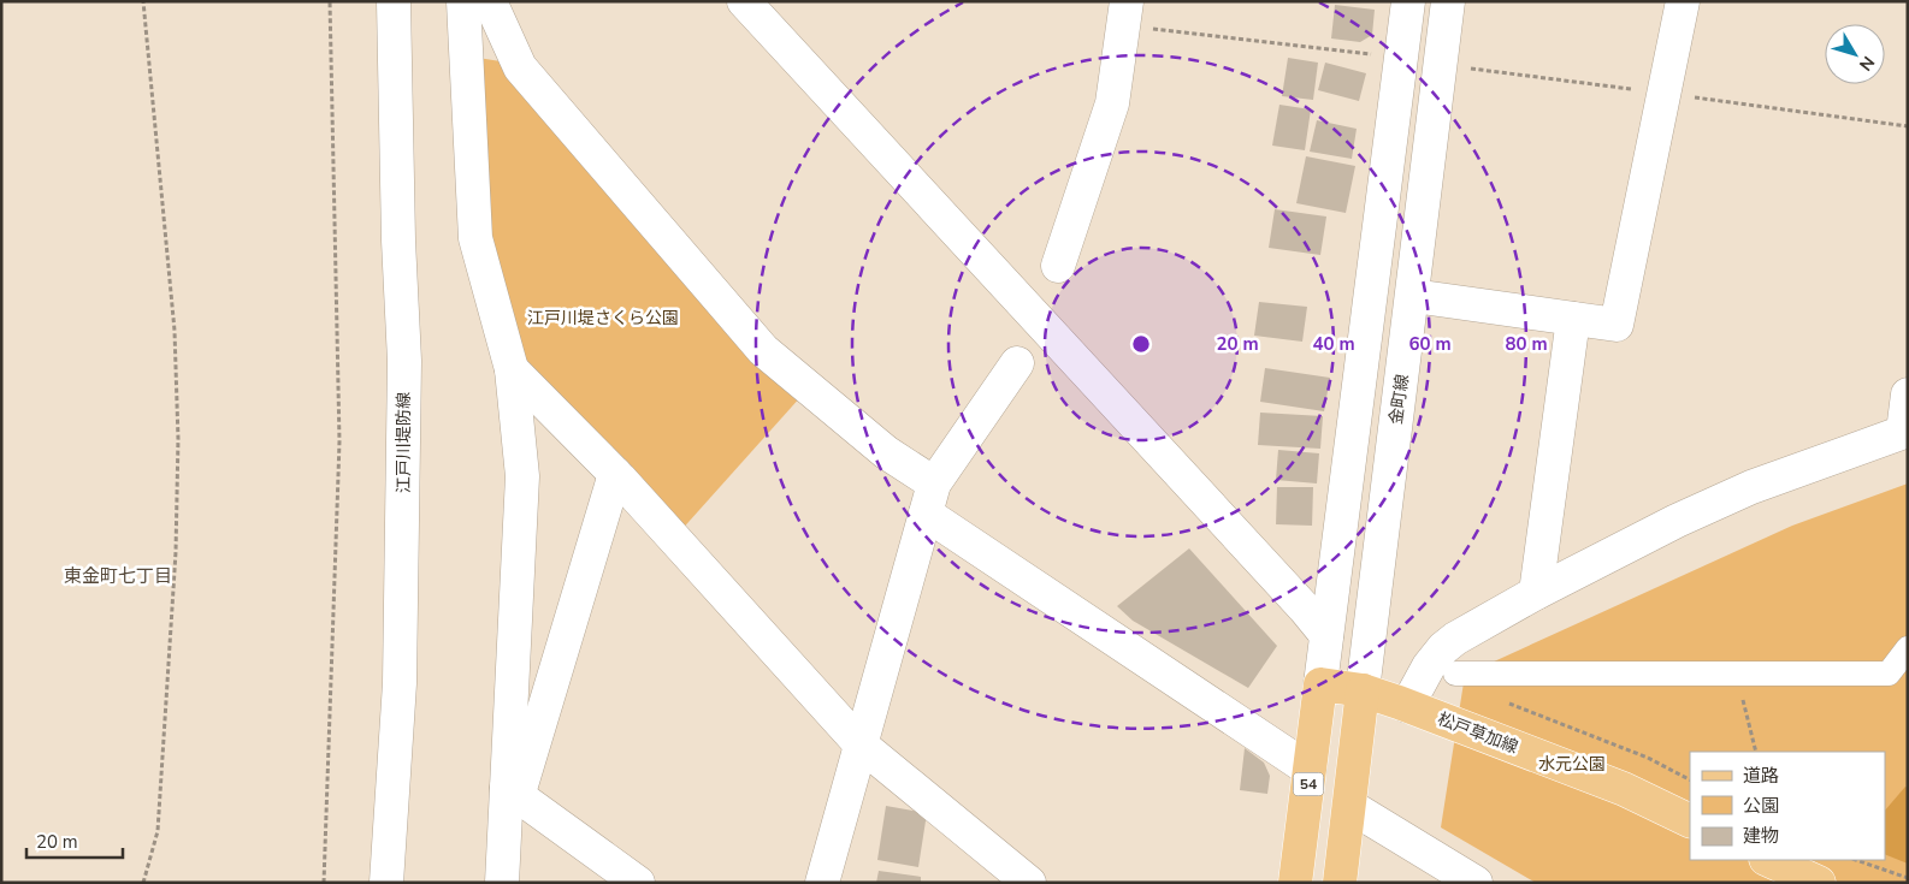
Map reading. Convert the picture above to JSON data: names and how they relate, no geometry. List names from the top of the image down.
{
  "streets": {
    "main road": ["松戸草加線", "54"],
    "street": ["金町線", "江戸川堤防線"]
  },
  "crossings": [
    ["金町線", "松戸草加線"],
    ["松戸草加線", "54"]
  ],
  "districts": ["東金町七丁目"],
  "parks": ["江戸川堤さくら公園", "水元公園"],
  "legend": ["道路", "公園", "建物"],
  "scale_bar": "20 m",
  "north": "bottom right",
  "rings": [
    "20 m",
    "40 m",
    "60 m",
    "80 m"
  ]
}
